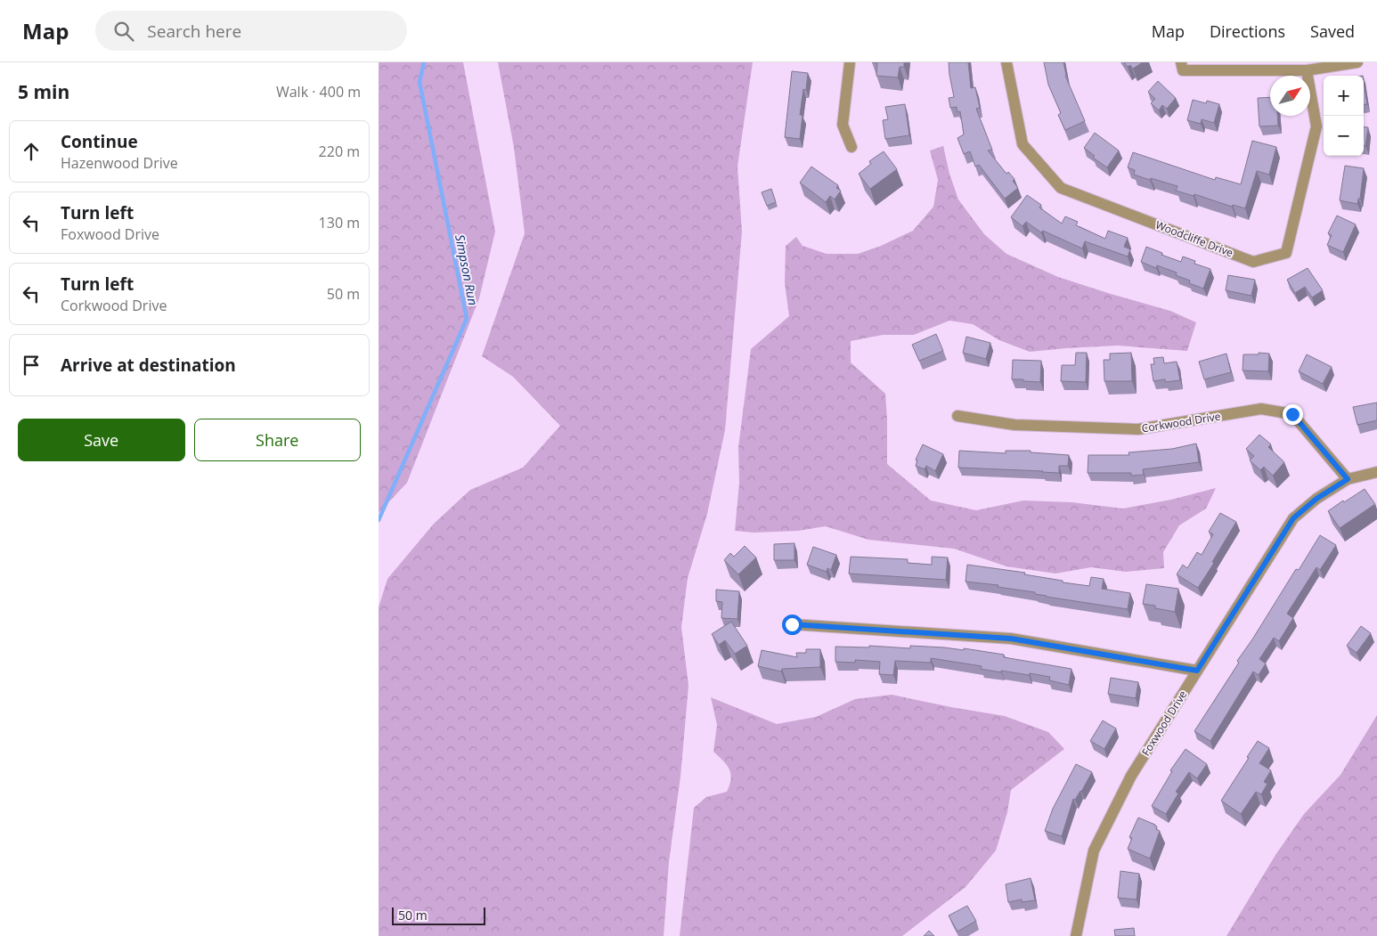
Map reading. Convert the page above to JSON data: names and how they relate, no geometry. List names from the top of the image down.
{
  "streets": {
    "street": ["Woodcliffe Drive", "Corkwood Drive", "Foxwood Drive"]
  },
  "crossings": [
    ["Corkwood Drive", "Foxwood Drive"]
  ],
  "water": ["Simpson Run"],
  "scale_bar": "50 m",
  "north": "top right",
  "page": {
    "header": "Map",
    "search": "Search here",
    "nav": ["Map", "Directions", "Saved"],
    "heading": ["5 min", "Walk · 400 m"],
    "map_buttons": ["+", "−"],
    "list": [
      ["Continue", "Hazenwood Drive", "220 m"],
      ["Turn left", "Foxwood Drive", "130 m"],
      ["Turn left", "Corkwood Drive", "50 m"],
      "Arrive at destination"
    ],
    "buttons": ["Save", "Share"],
    "scale": "50 m"
  }
}
